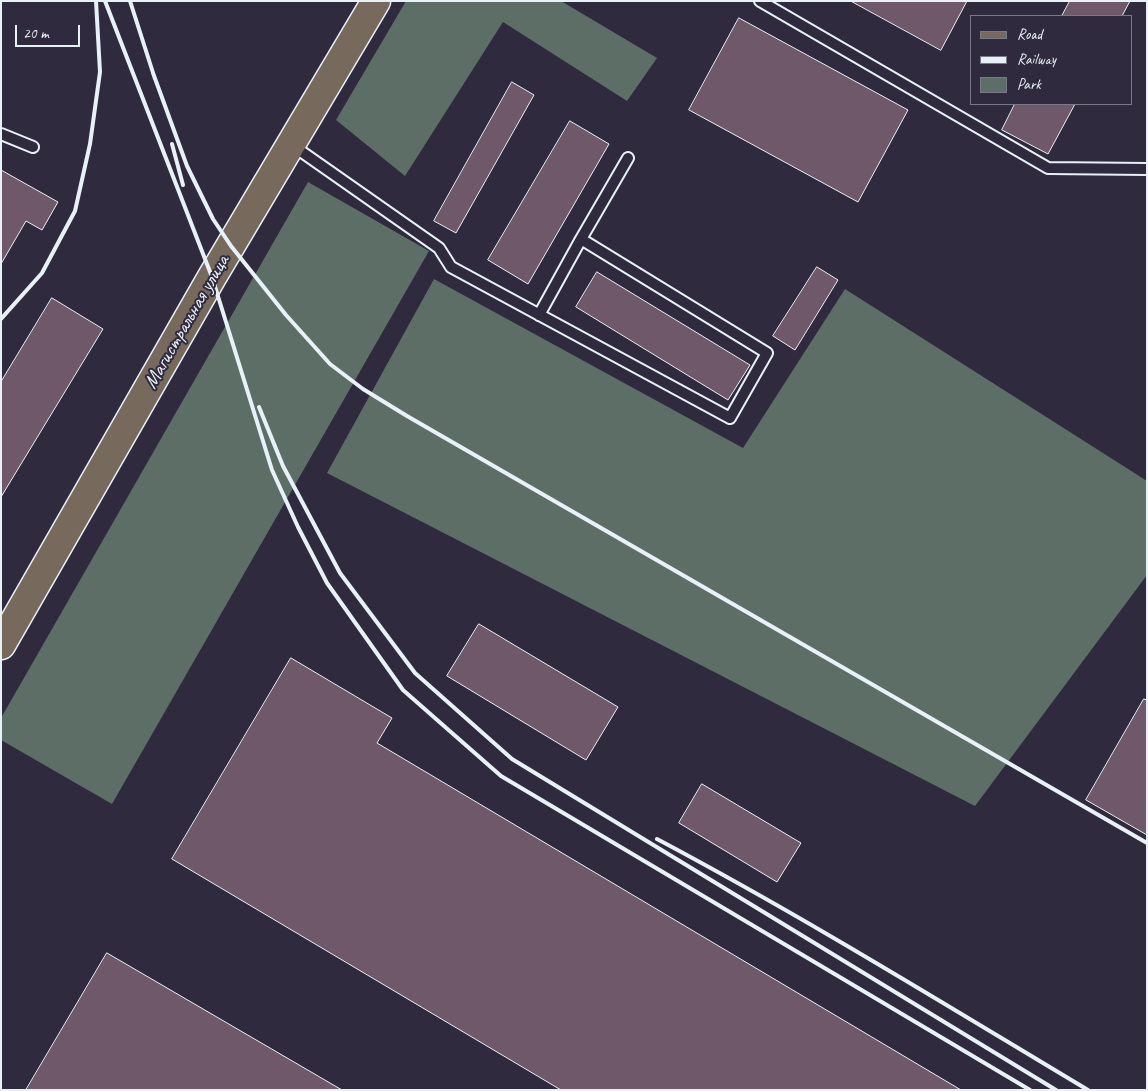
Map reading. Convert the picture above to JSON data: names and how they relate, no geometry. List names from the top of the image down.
{
  "streets": {
    "main road": ["Магистральная улица"]
  },
  "legend": ["Road", "Railway", "Park"],
  "scale_bar": "20 m"
}
